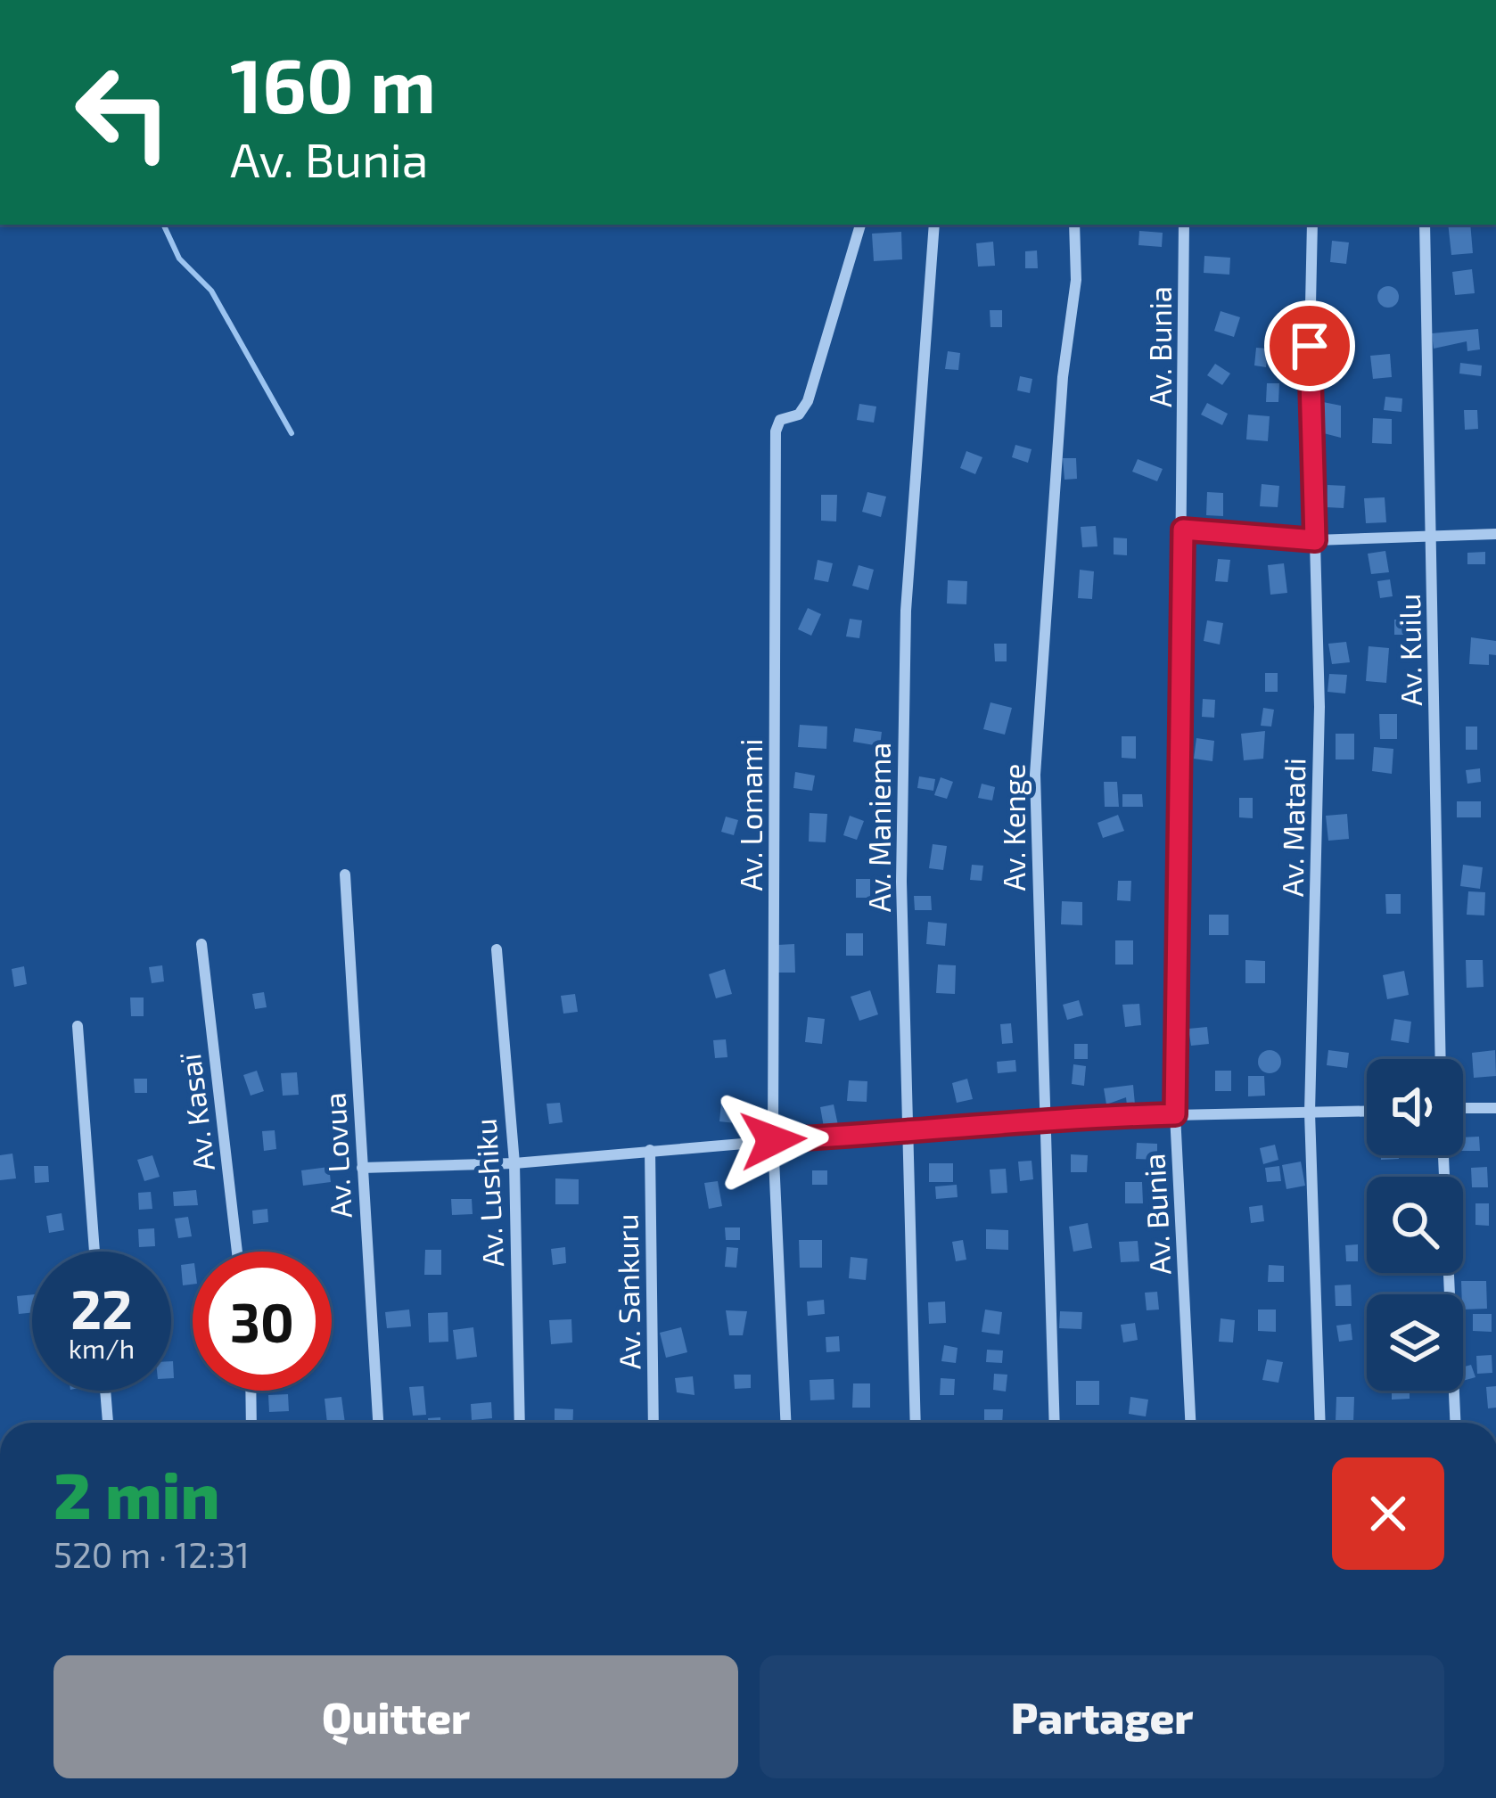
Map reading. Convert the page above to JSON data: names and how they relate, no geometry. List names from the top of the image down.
{
  "streets": {
    "street": [
      "Av. Bunia",
      "Av. Kuilu",
      "Av. Lomami",
      "Av. Maniema",
      "Av. Kenge",
      "Av. Matadi",
      "Av. Kasaï",
      "Av. Lovua",
      "Av. Lushiku",
      "Av. Sankuru"
    ]
  },
  "page": {
    "turn": ["160 m", "Av. Bunia"],
    "speed": "22 km/h",
    "limit": "30",
    "heading": ["2 min", "520 m · 12:31"],
    "buttons": ["Quitter", "Partager"]
  }
}
